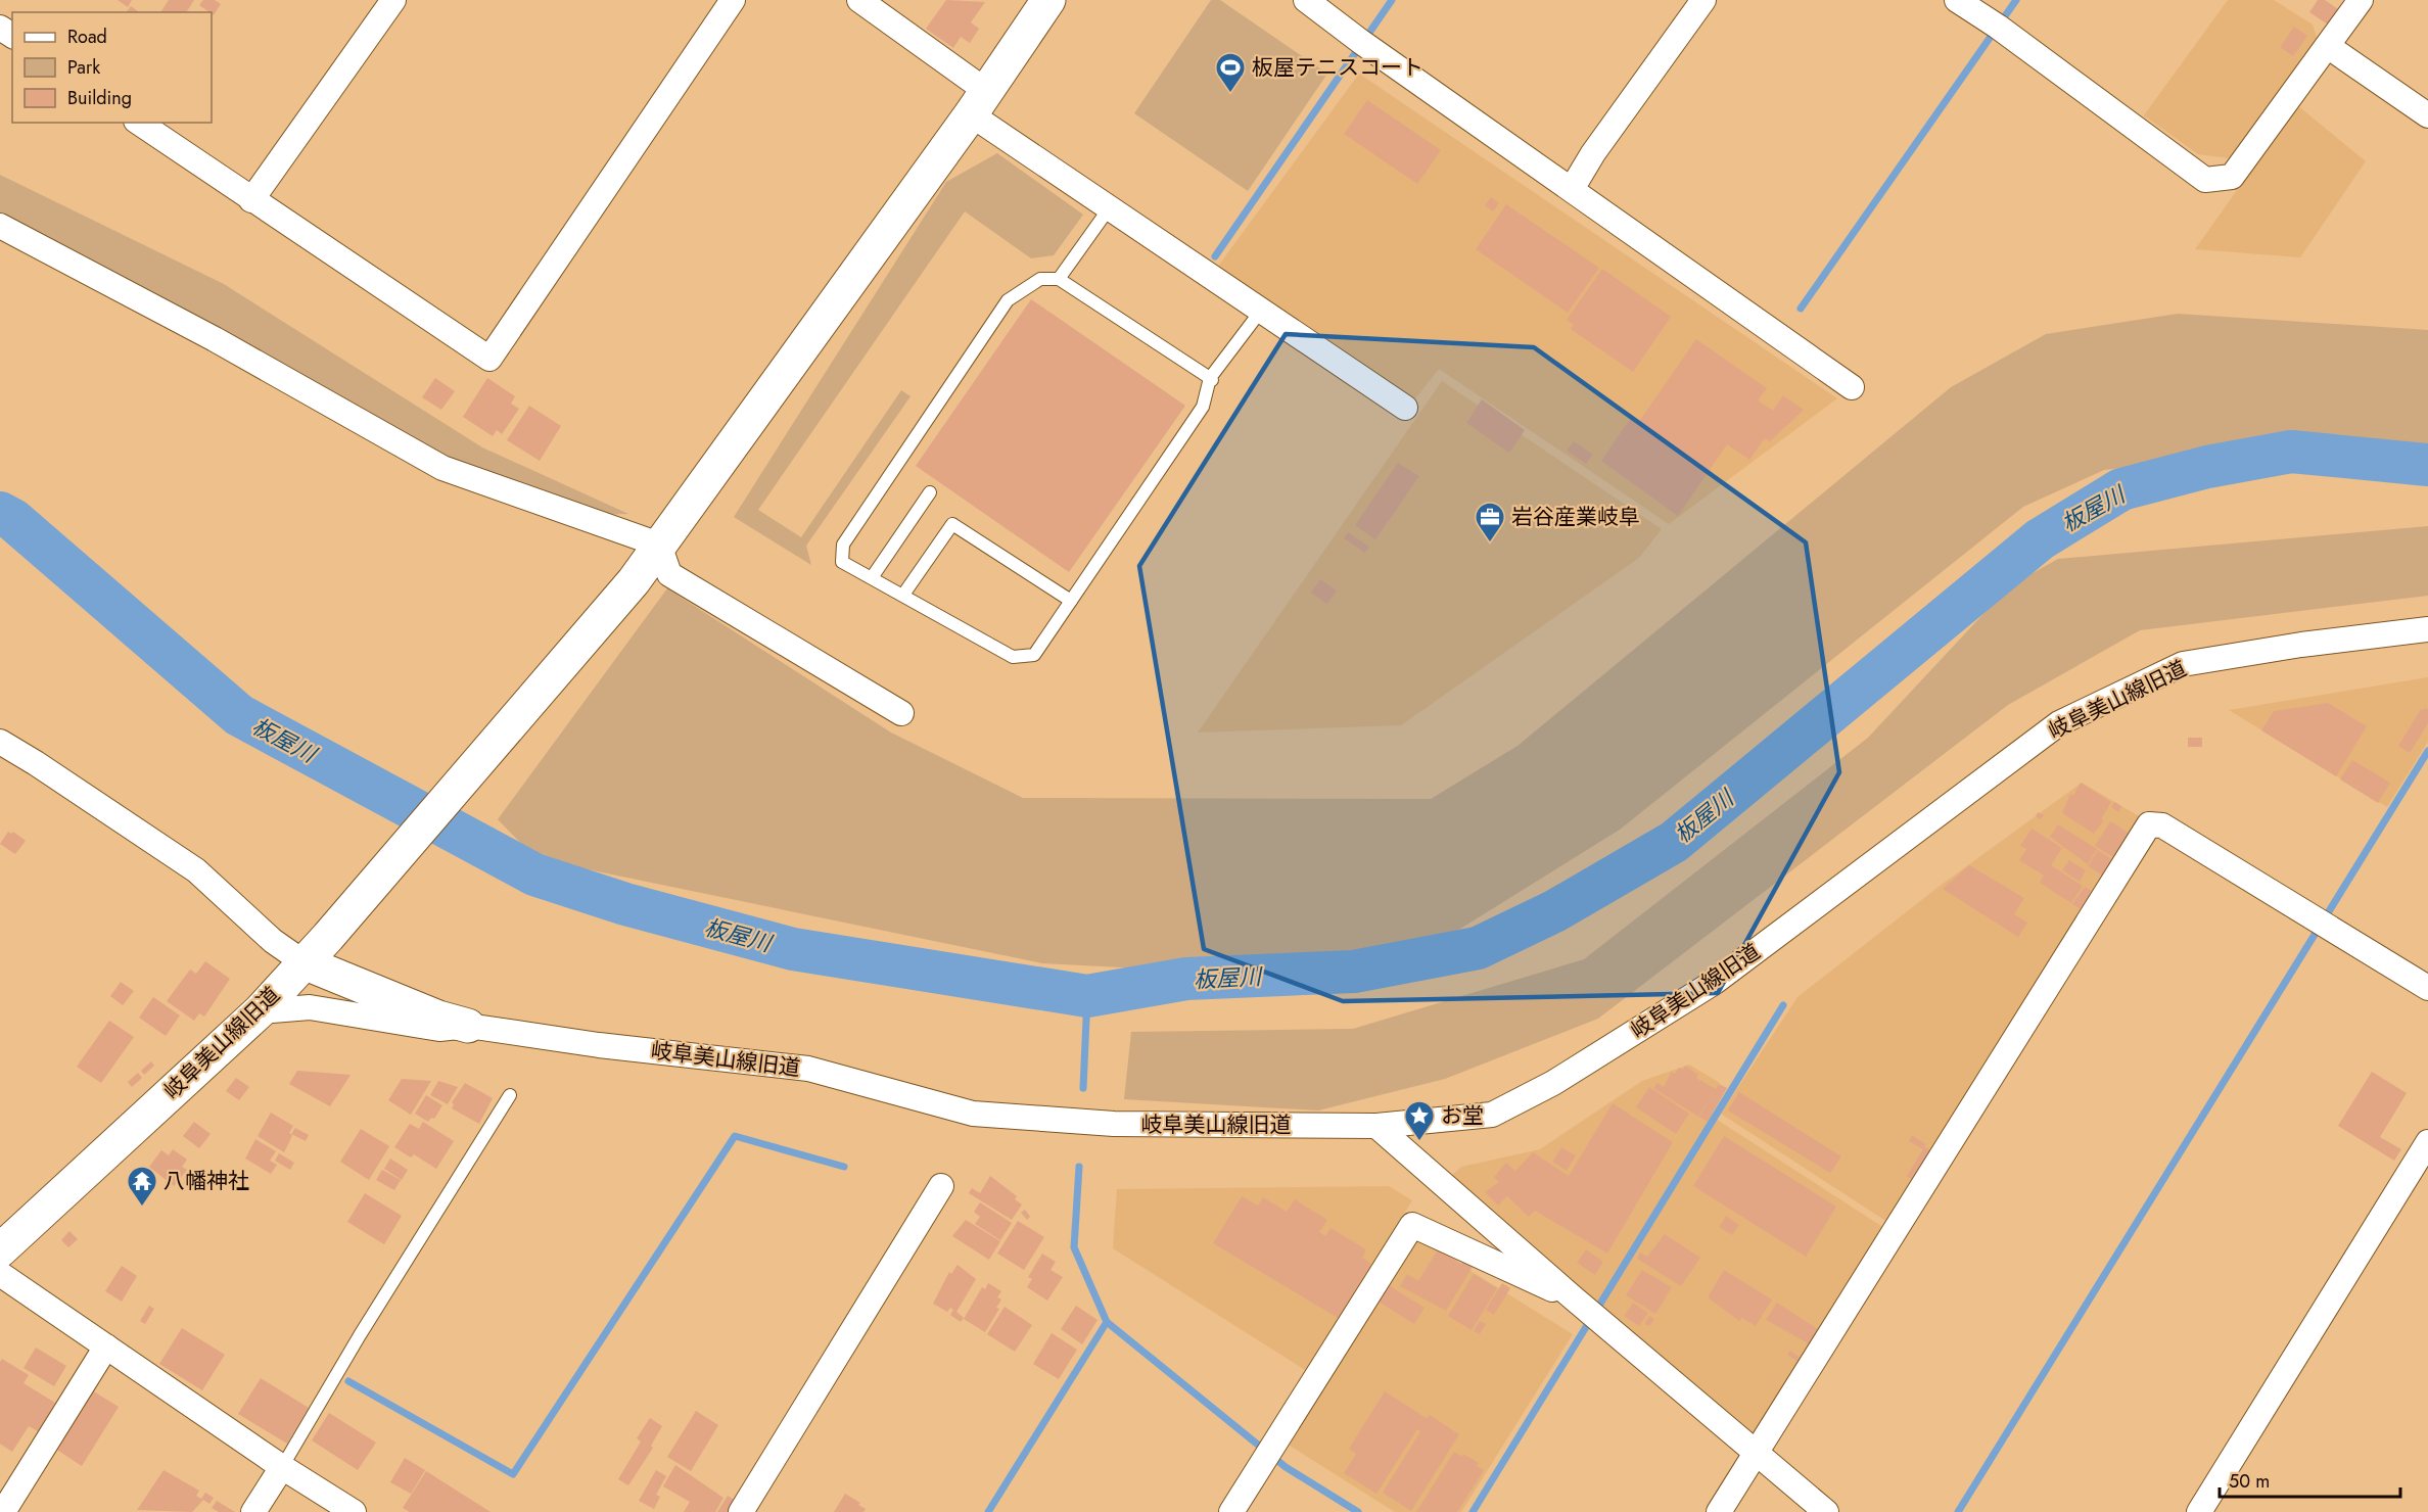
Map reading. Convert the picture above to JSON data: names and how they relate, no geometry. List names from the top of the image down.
{
  "streets": {
    "street": ["岐阜美山線旧道"]
  },
  "water": ["板屋川"],
  "places": {
    "sports": ["板屋テニスコート"],
    "office": ["岩谷産業岐阜"],
    "place": ["お堂"],
    "temple": ["八幡神社"]
  },
  "legend": ["Road", "Park", "Building"],
  "scale_bar": "50 m"
}
